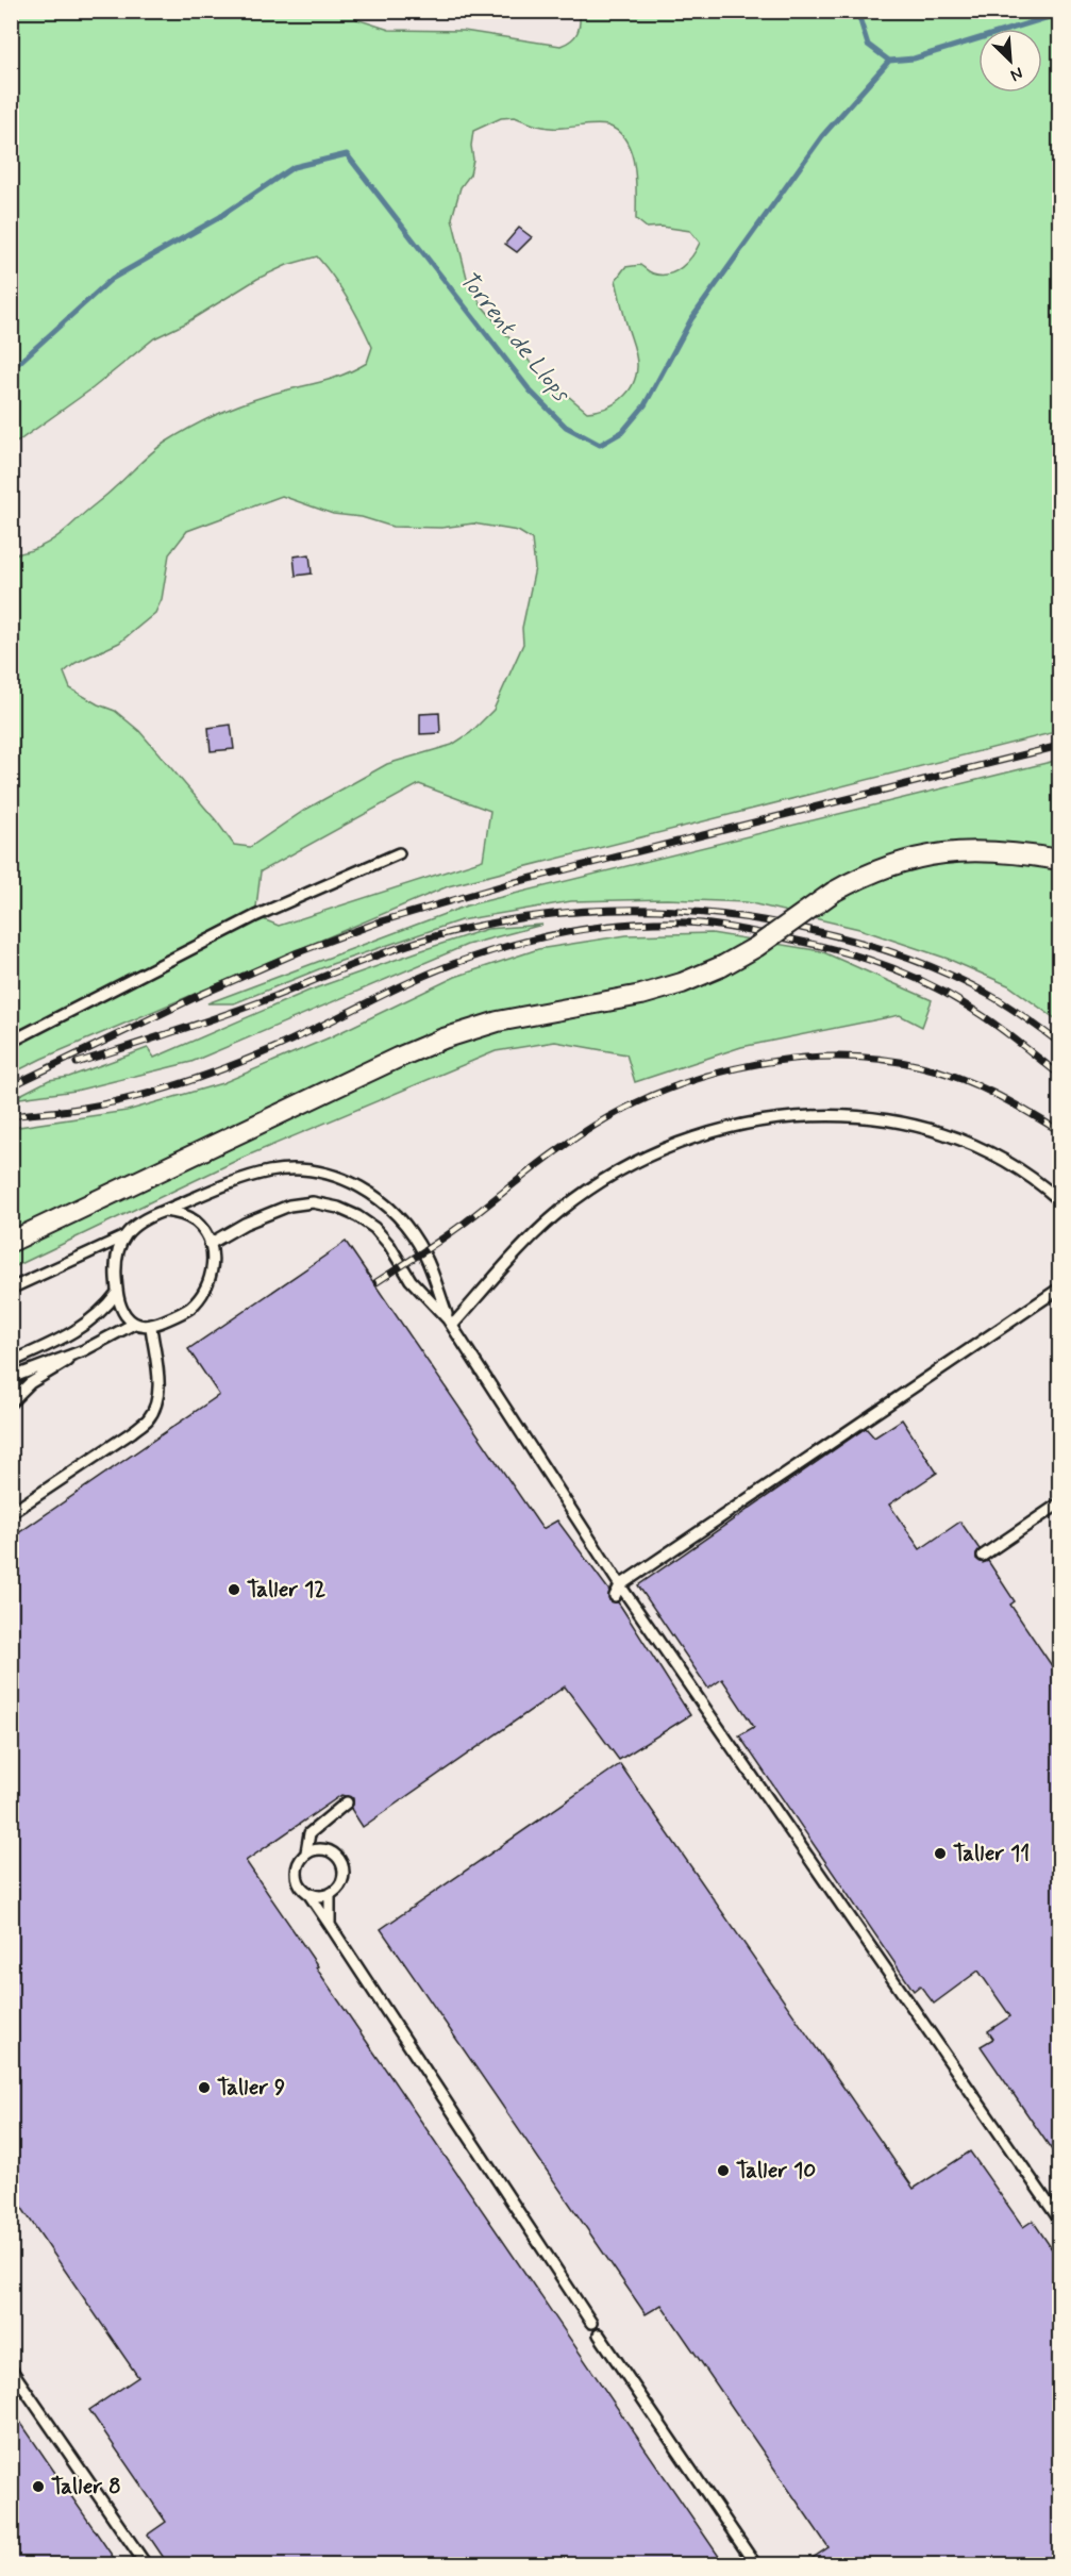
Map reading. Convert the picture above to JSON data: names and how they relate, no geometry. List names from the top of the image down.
{
  "water": ["Torrent de Llops"],
  "places": [
    "Taller 12",
    "Taller 11",
    "Taller 9",
    "Taller 10",
    "Taller 8"
  ],
  "north": "bottom right"
}
